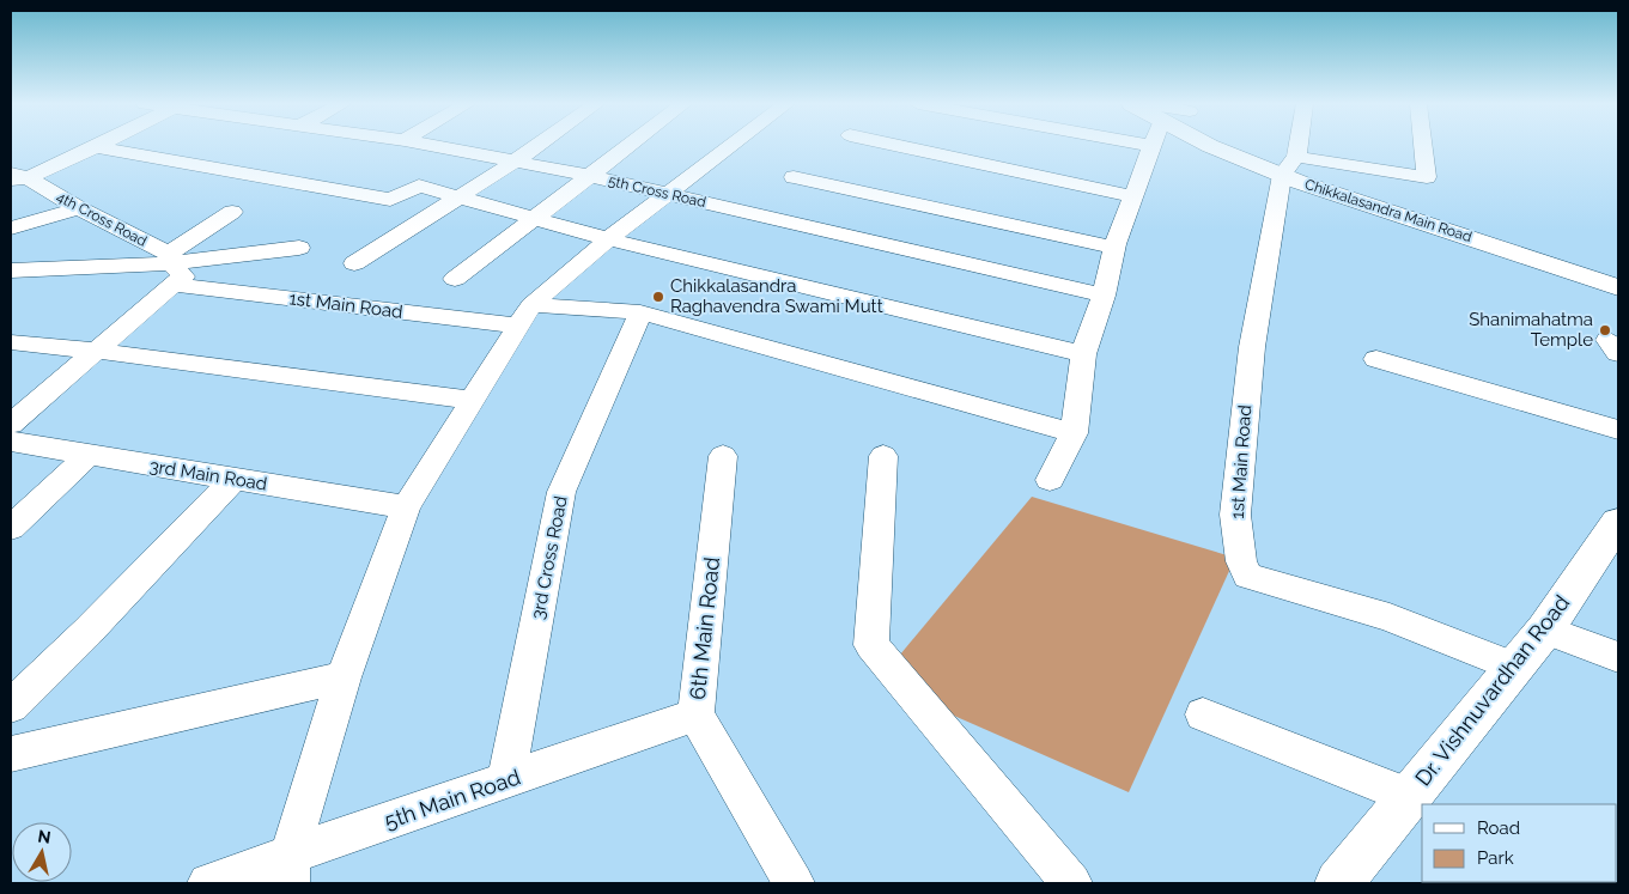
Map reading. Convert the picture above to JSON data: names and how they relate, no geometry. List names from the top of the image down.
{
  "streets": {
    "street": [
      "5th Cross Road",
      "Chikkalasandra Main Road",
      "4th Cross Road",
      "1st Main Road",
      "3rd Main Road",
      "3rd Cross Road",
      "6th Main Road",
      "Dr. Vishnuvardhan Road",
      "5th Main Road"
    ]
  },
  "crossings": [
    ["Chikkalasandra Main Road", "1st Main Road"],
    ["4th Cross Road", "1st Main Road"],
    ["1st Main Road", "3rd Cross Road"],
    ["1st Main Road", "Dr. Vishnuvardhan Road"],
    ["3rd Cross Road", "5th Main Road"],
    ["6th Main Road", "5th Main Road"]
  ],
  "places": ["Chikkalasandra Raghavendra Swami Mutt", "Shanimahatma Temple"],
  "legend": ["Road", "Park"],
  "north": "top"
}
